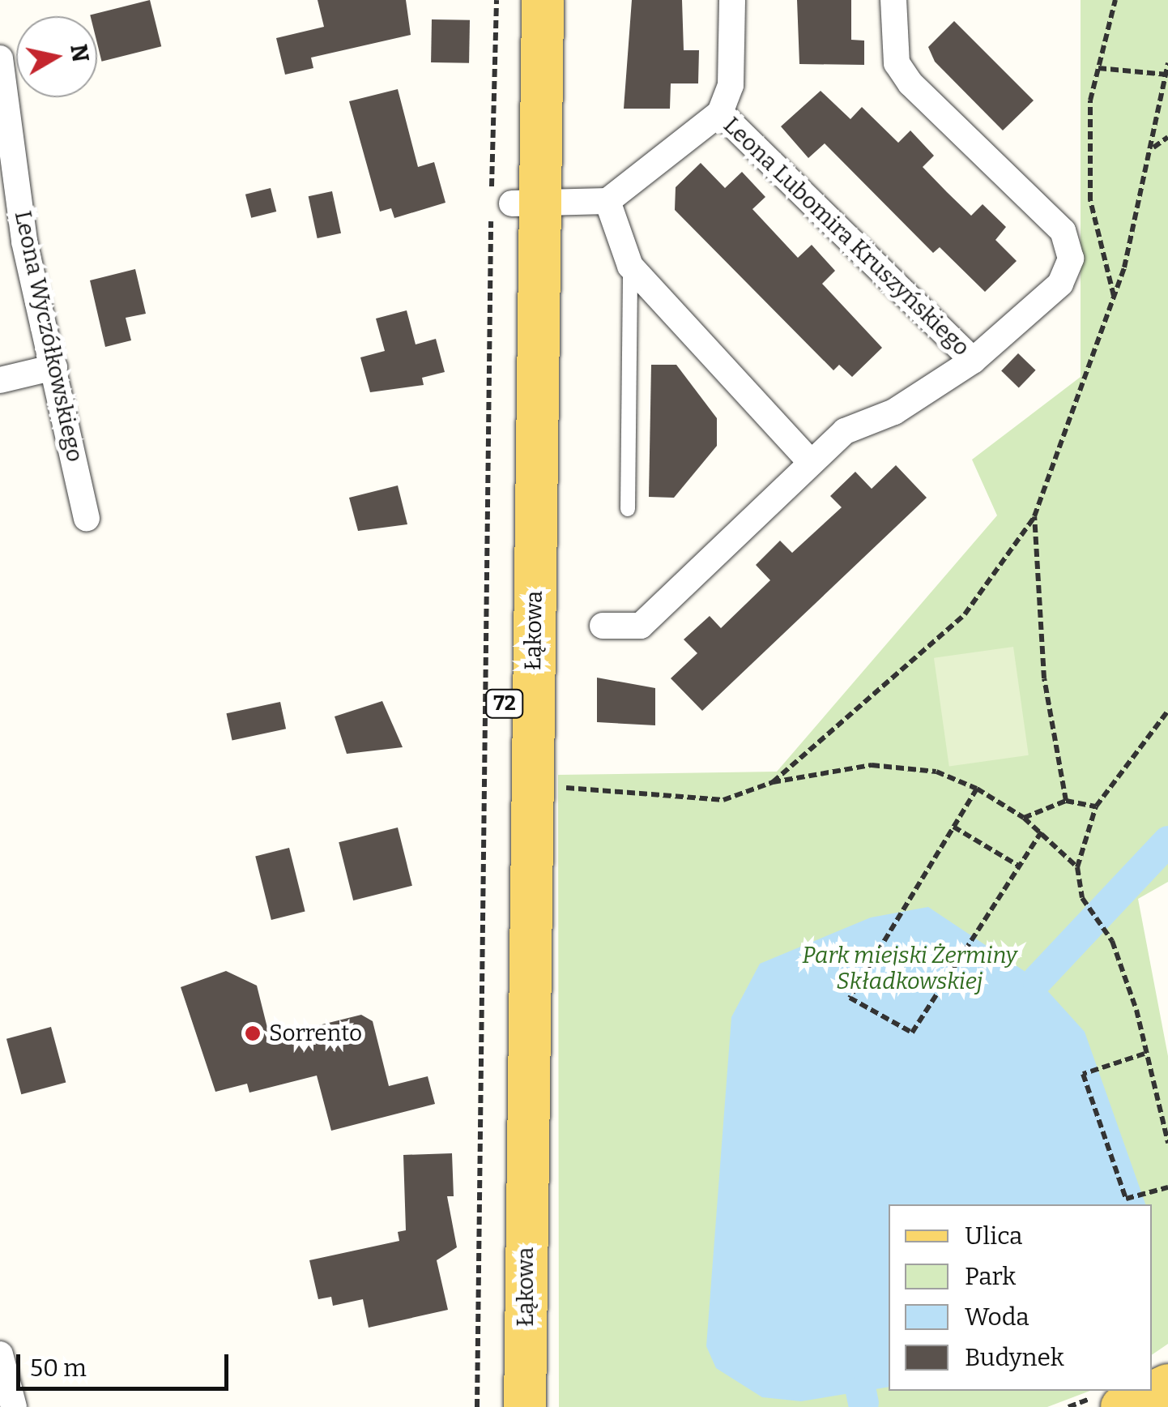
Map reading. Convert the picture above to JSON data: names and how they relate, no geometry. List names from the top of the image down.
{
  "streets": {
    "main road": ["Łąkowa", "72"],
    "street": ["Leona Lubomira Kruszyńskiego", "Leona Wyczółkowskiego"]
  },
  "parks": ["Park miejski Żerminy Składkowskiej"],
  "places": ["Sorrento"],
  "legend": [
    "Ulica",
    "Park",
    "Woda",
    "Budynek"
  ],
  "scale_bar": "50 m",
  "north": "right"
}
